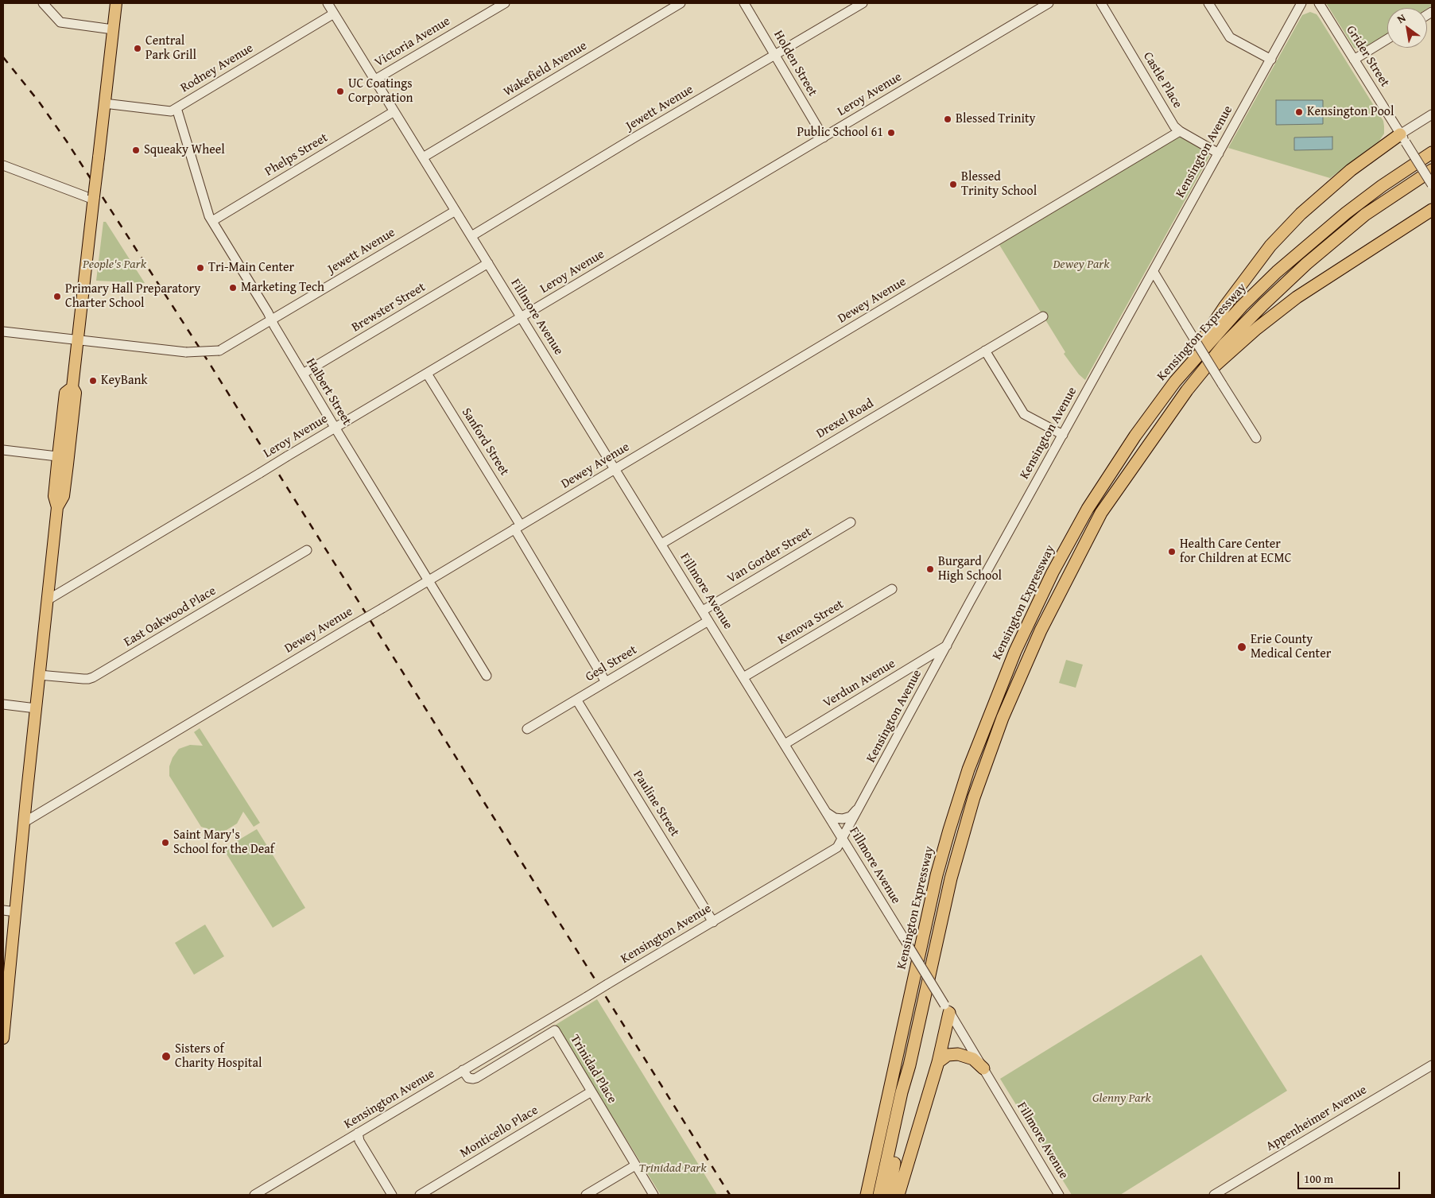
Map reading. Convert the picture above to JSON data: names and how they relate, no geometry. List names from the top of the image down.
{
  "streets": {
    "highway": ["Kensington Expressway"],
    "street": [
      "Victoria Avenue",
      "Grider Street",
      "Holden Street",
      "Rodney Avenue",
      "Wakefield Avenue",
      "Castle Place",
      "Leroy Avenue",
      "Jewett Avenue",
      "Kensington Avenue",
      "Phelps Street",
      "Dewey Avenue",
      "Brewster Street",
      "Fillmore Avenue",
      "Halbert Street",
      "Drexel Road",
      "Sanford Street",
      "Van Gorder Street",
      "East Oakwood Place",
      "Kenova Street",
      "Gesl Street",
      "Verdun Avenue",
      "Pauline Street",
      "Trinidad Place",
      "Appenheimer Avenue",
      "Monticello Place"
    ]
  },
  "crossings": [
    ["Victoria Avenue", "Fillmore Avenue"],
    ["Holden Street", "Leroy Avenue"],
    ["Holden Street", "Jewett Avenue"],
    ["Rodney Avenue", "Fillmore Avenue"],
    ["Rodney Avenue", "Halbert Street"],
    ["Wakefield Avenue", "Fillmore Avenue"],
    ["Castle Place", "Kensington Avenue"],
    ["Castle Place", "Dewey Avenue"],
    ["Leroy Avenue", "Fillmore Avenue"],
    ["Leroy Avenue", "Halbert Street"],
    ["Leroy Avenue", "Sanford Street"],
    ["Jewett Avenue", "Fillmore Avenue"],
    ["Jewett Avenue", "Halbert Street"],
    ["Kensington Avenue", "Fillmore Avenue"],
    ["Kensington Avenue", "Verdun Avenue"],
    ["Kensington Avenue", "Pauline Street"],
    ["Kensington Avenue", "Trinidad Place"],
    ["Phelps Street", "Fillmore Avenue"],
    ["Phelps Street", "Halbert Street"],
    ["Dewey Avenue", "Fillmore Avenue"],
    ["Dewey Avenue", "Halbert Street"],
    ["Dewey Avenue", "Sanford Street"],
    ["Brewster Street", "Fillmore Avenue"],
    ["Brewster Street", "Halbert Street"],
    ["Fillmore Avenue", "Drexel Road"],
    ["Fillmore Avenue", "Van Gorder Street"],
    ["Fillmore Avenue", "Kenova Street"],
    ["Fillmore Avenue", "Gesl Street"],
    ["Fillmore Avenue", "Verdun Avenue"],
    ["Sanford Street", "Gesl Street"],
    ["Gesl Street", "Pauline Street"],
    ["Trinidad Place", "Monticello Place"]
  ],
  "parks": [
    "People's Park",
    "Dewey Park",
    "Glenny Park",
    "Trinidad Park"
  ],
  "places": [
    "Central Park Grill",
    "UC Coatings Corporation",
    "Kensington Pool",
    "Blessed Trinity",
    "Public School 61",
    "Squeaky Wheel",
    "Blessed Trinity School",
    "Tri-Main Center",
    "Marketing Tech",
    "Primary Hall Preparatory Charter School",
    "KeyBank",
    "Health Care Center for Children at ECMC",
    "Burgard High School",
    "Erie County Medical Center",
    "Saint Mary's School for the Deaf",
    "Sisters of Charity Hospital"
  ],
  "scale_bar": "100 m",
  "north": "top left"
}
